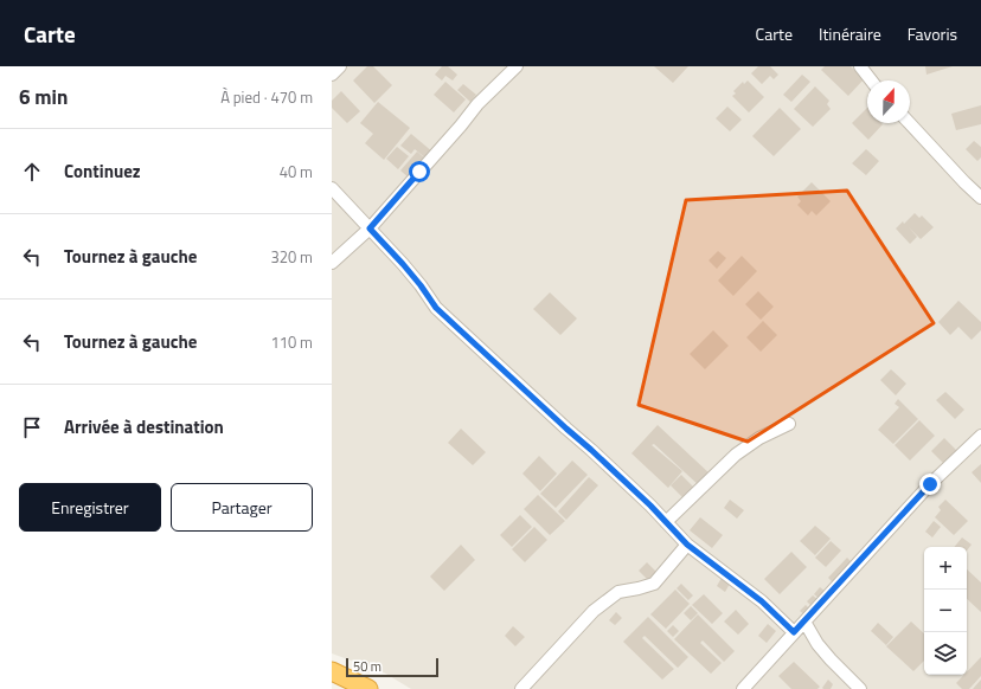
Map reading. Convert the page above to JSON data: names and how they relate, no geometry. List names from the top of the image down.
{
  "scale_bar": "50 m",
  "north": "top",
  "page": {
    "header": "Carte",
    "nav": ["Carte", "Itinéraire", "Favoris"],
    "heading": ["6 min", "À pied · 470 m"],
    "list": [
      ["Continuez", "40 m"],
      ["Tournez à gauche", "320 m"],
      ["Tournez à gauche", "110 m"],
      "Arrivée à destination"
    ],
    "buttons": ["Enregistrer", "Partager"],
    "map_buttons": ["+", "−"],
    "scale": "50 m"
  }
}
